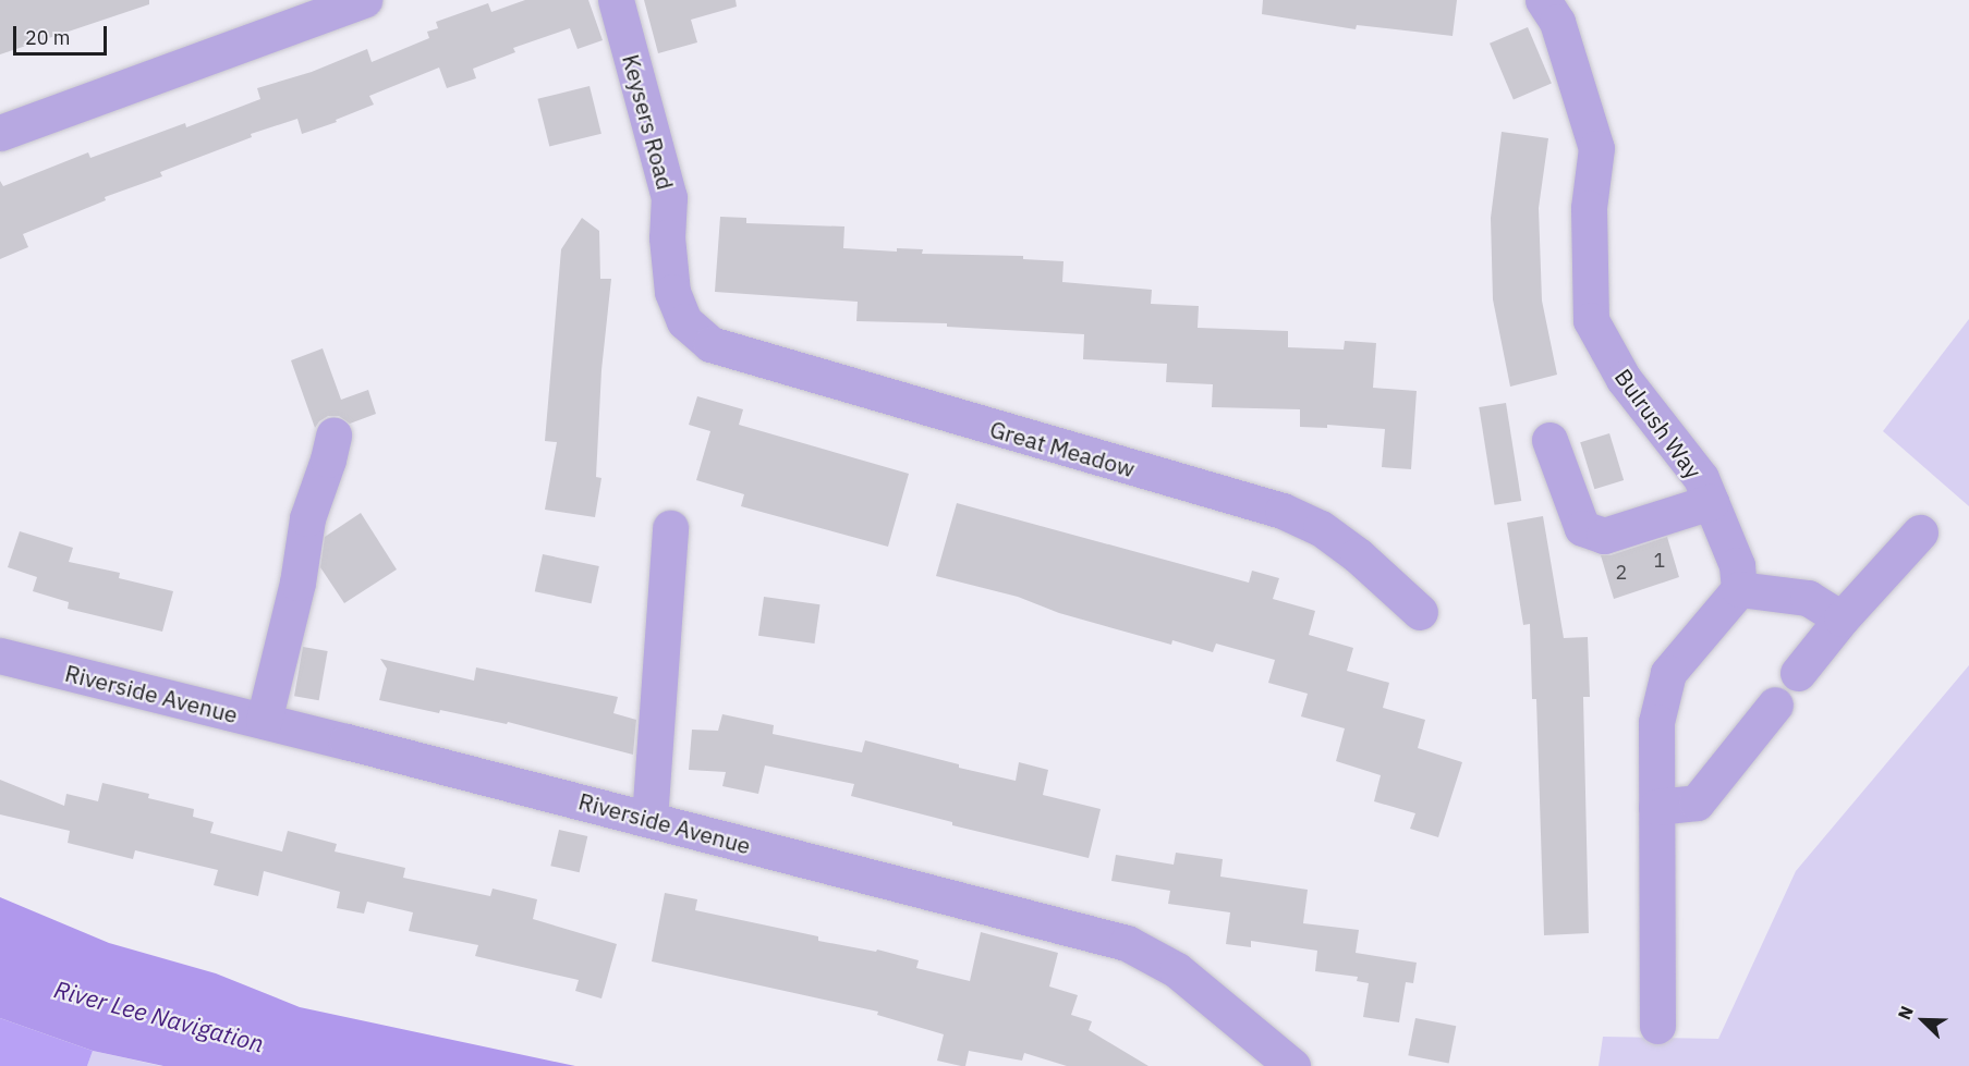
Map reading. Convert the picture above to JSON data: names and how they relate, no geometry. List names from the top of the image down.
{
  "streets": {
    "street": [
      "Keysers Road",
      "Bulrush Way",
      "Great Meadow",
      "Riverside Avenue"
    ]
  },
  "crossings": [
    ["Keysers Road", "Great Meadow"]
  ],
  "water": ["River Lee Navigation"],
  "house_numbers": ["1", "2"],
  "scale_bar": "20 m",
  "north": "top left"
}
